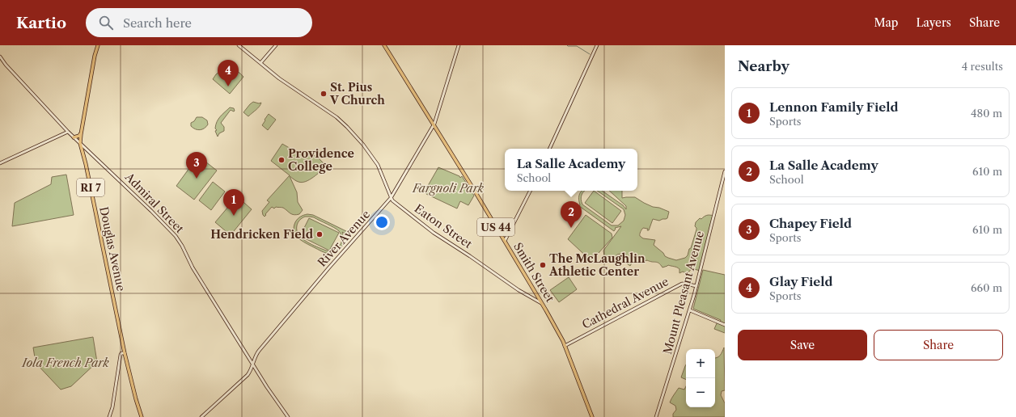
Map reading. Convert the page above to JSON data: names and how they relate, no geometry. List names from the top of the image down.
{
  "streets": {
    "main road": [
      "RI 7",
      "US 44",
      "Douglas Avenue",
      "Smith Street"
    ],
    "street": [
      "Admiral Street",
      "Eaton Street",
      "River Avenue",
      "Mount Pleasant Avenue",
      "Cathedral Avenue"
    ]
  },
  "crossings": [
    ["Admiral Street", "River Avenue"],
    ["Admiral Street", "Douglas Avenue"],
    ["Eaton Street", "River Avenue"],
    ["Eaton Street", "Smith Street"],
    ["River Avenue", "Smith Street"],
    ["Smith Street", "Cathedral Avenue"],
    ["Mount Pleasant Avenue", "Cathedral Avenue"]
  ],
  "parks": ["Fargnoli Park", "Iola French Park"],
  "places": [
    "St. Pius V Church",
    "Providence College",
    "Hendricken Field",
    "The McLaughlin Athletic Center"
  ],
  "page": {
    "header": "Kartio",
    "search": "Search here",
    "nav": ["Map", "Layers", "Share"],
    "heading": ["Nearby", "4 results"],
    "pins": [
      "4",
      "3",
      "1",
      "2"
    ],
    "list": [
      {
        "mark": "1",
        "name": "Lennon Family Field",
        "note": "Sports",
        "value": "480 m"
      },
      {
        "mark": "2",
        "name": "La Salle Academy",
        "note": "School",
        "value": "610 m"
      },
      {
        "mark": "3",
        "name": "Chapey Field",
        "note": "Sports",
        "value": "610 m"
      },
      {
        "mark": "4",
        "name": "Glay Field",
        "note": "Sports",
        "value": "660 m"
      }
    ],
    "popup": ["La Salle Academy", "School"],
    "buttons": ["Save", "Share"],
    "map_buttons": ["+", "−"]
  }
}
